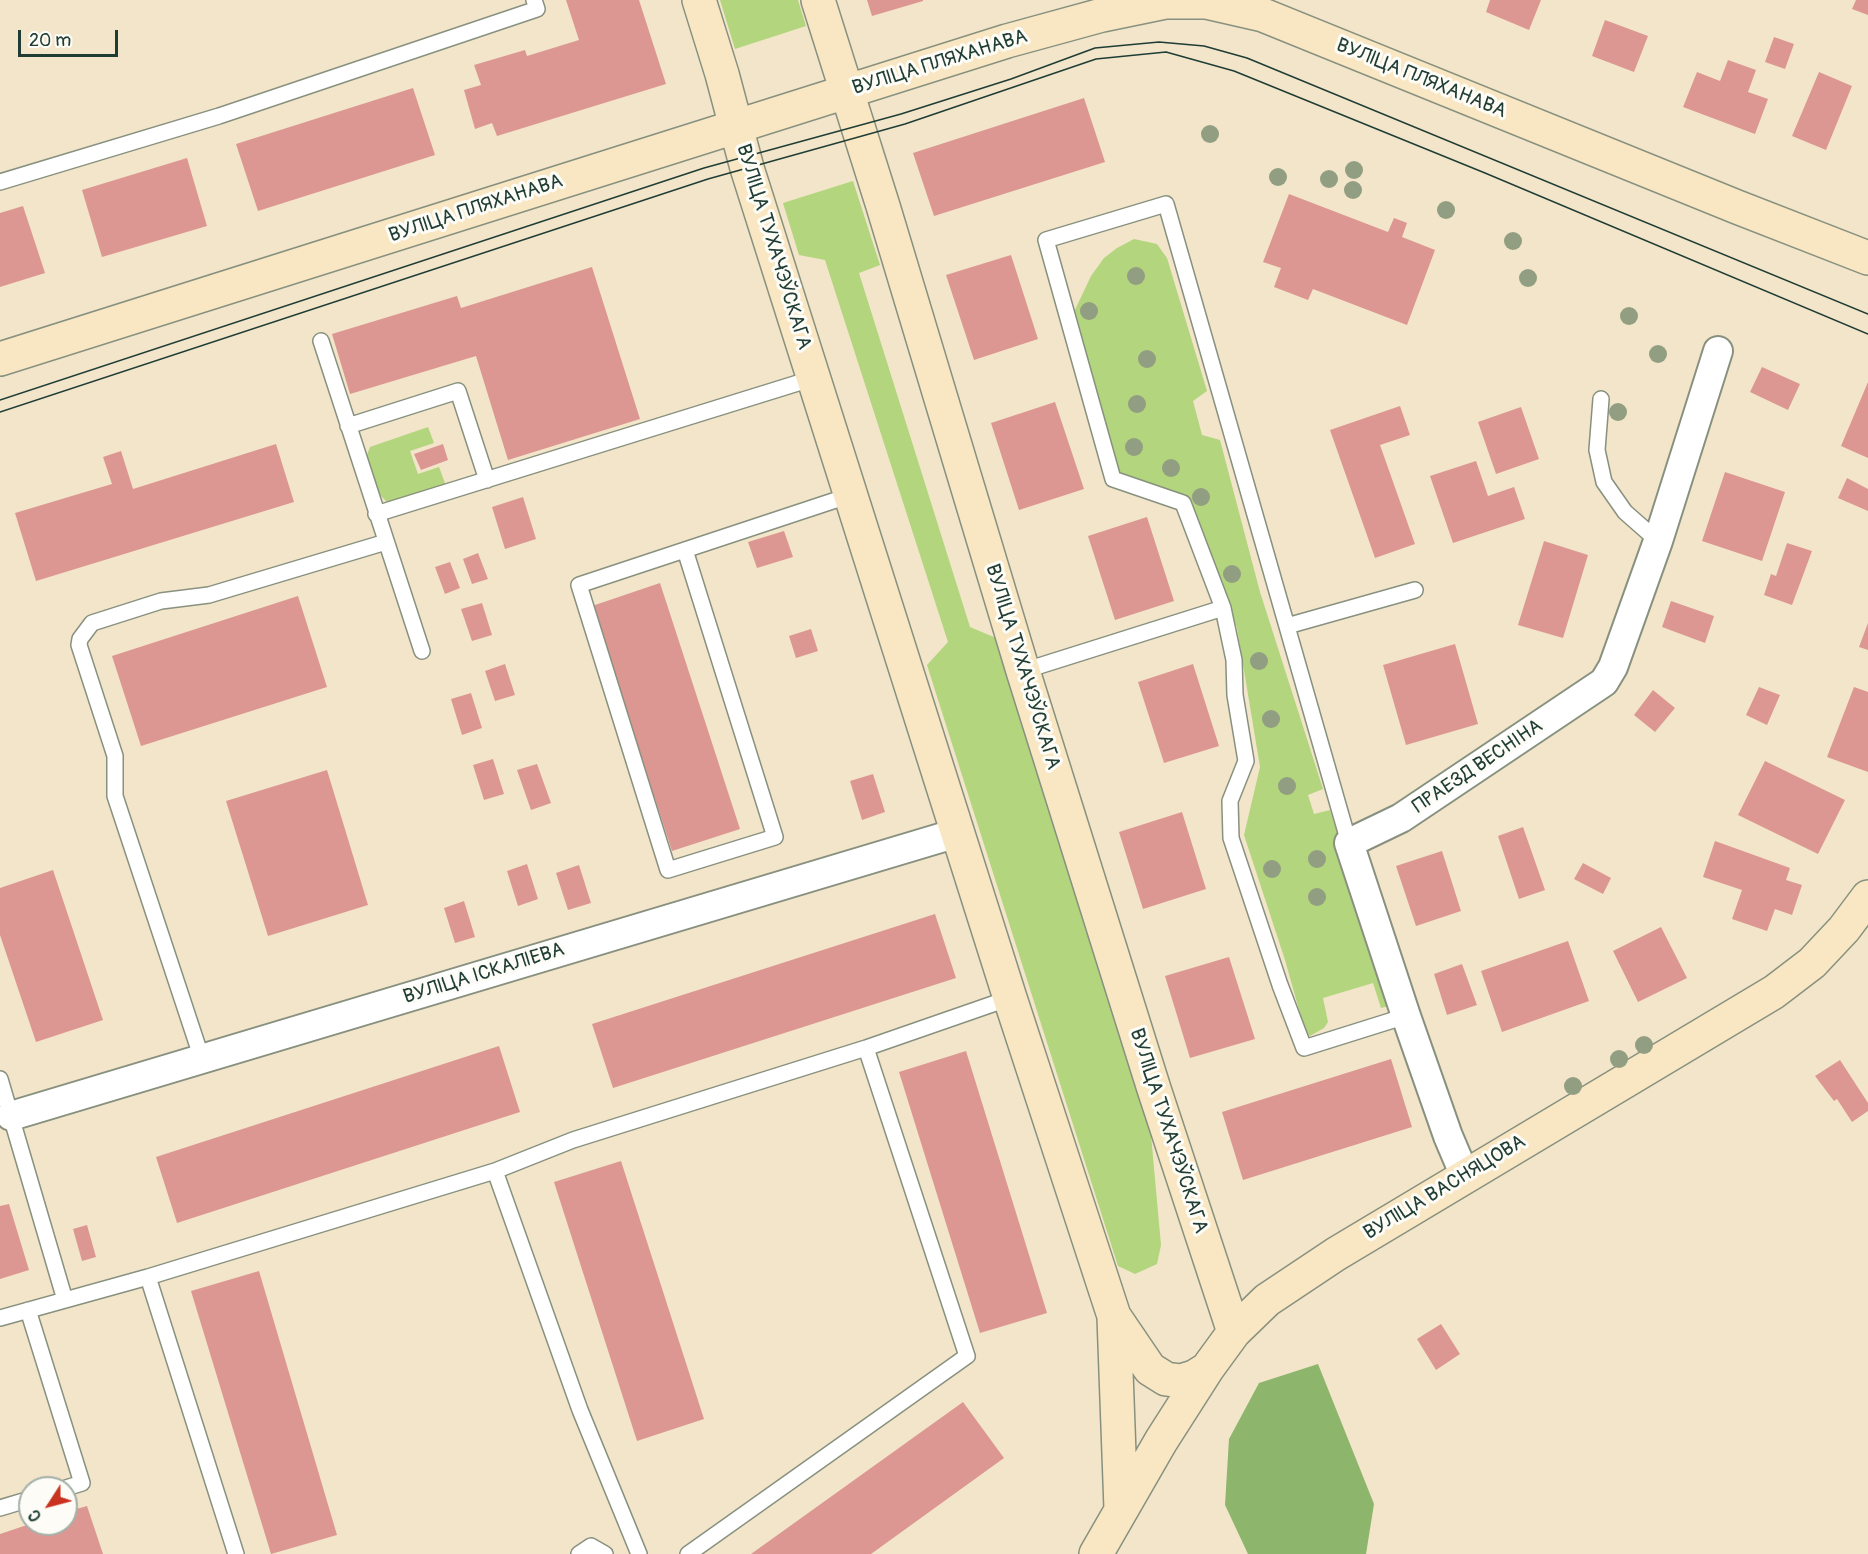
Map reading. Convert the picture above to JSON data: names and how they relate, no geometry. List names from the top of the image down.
{
  "streets": {
    "street": [
      "ВУЛІЦА ПЛЯХАНАВА",
      "ВУЛІЦА ТУХАЧЭЎСКАГА",
      "ПРАЕЗД ВЕСНІНА",
      "ВУЛІЦА ІСКАЛІЕВА",
      "ВУЛІЦА ВАСНЯЦОВА"
    ]
  },
  "crossings": [
    ["ВУЛІЦА ПЛЯХАНАВА", "ВУЛІЦА ТУХАЧЭЎСКАГА"],
    ["ВУЛІЦА ТУХАЧЭЎСКАГА", "ВУЛІЦА ІСКАЛІЕВА"],
    ["ВУЛІЦА ТУХАЧЭЎСКАГА", "ВУЛІЦА ВАСНЯЦОВА"]
  ],
  "scale_bar": "20 m",
  "north": "bottom left"
}
